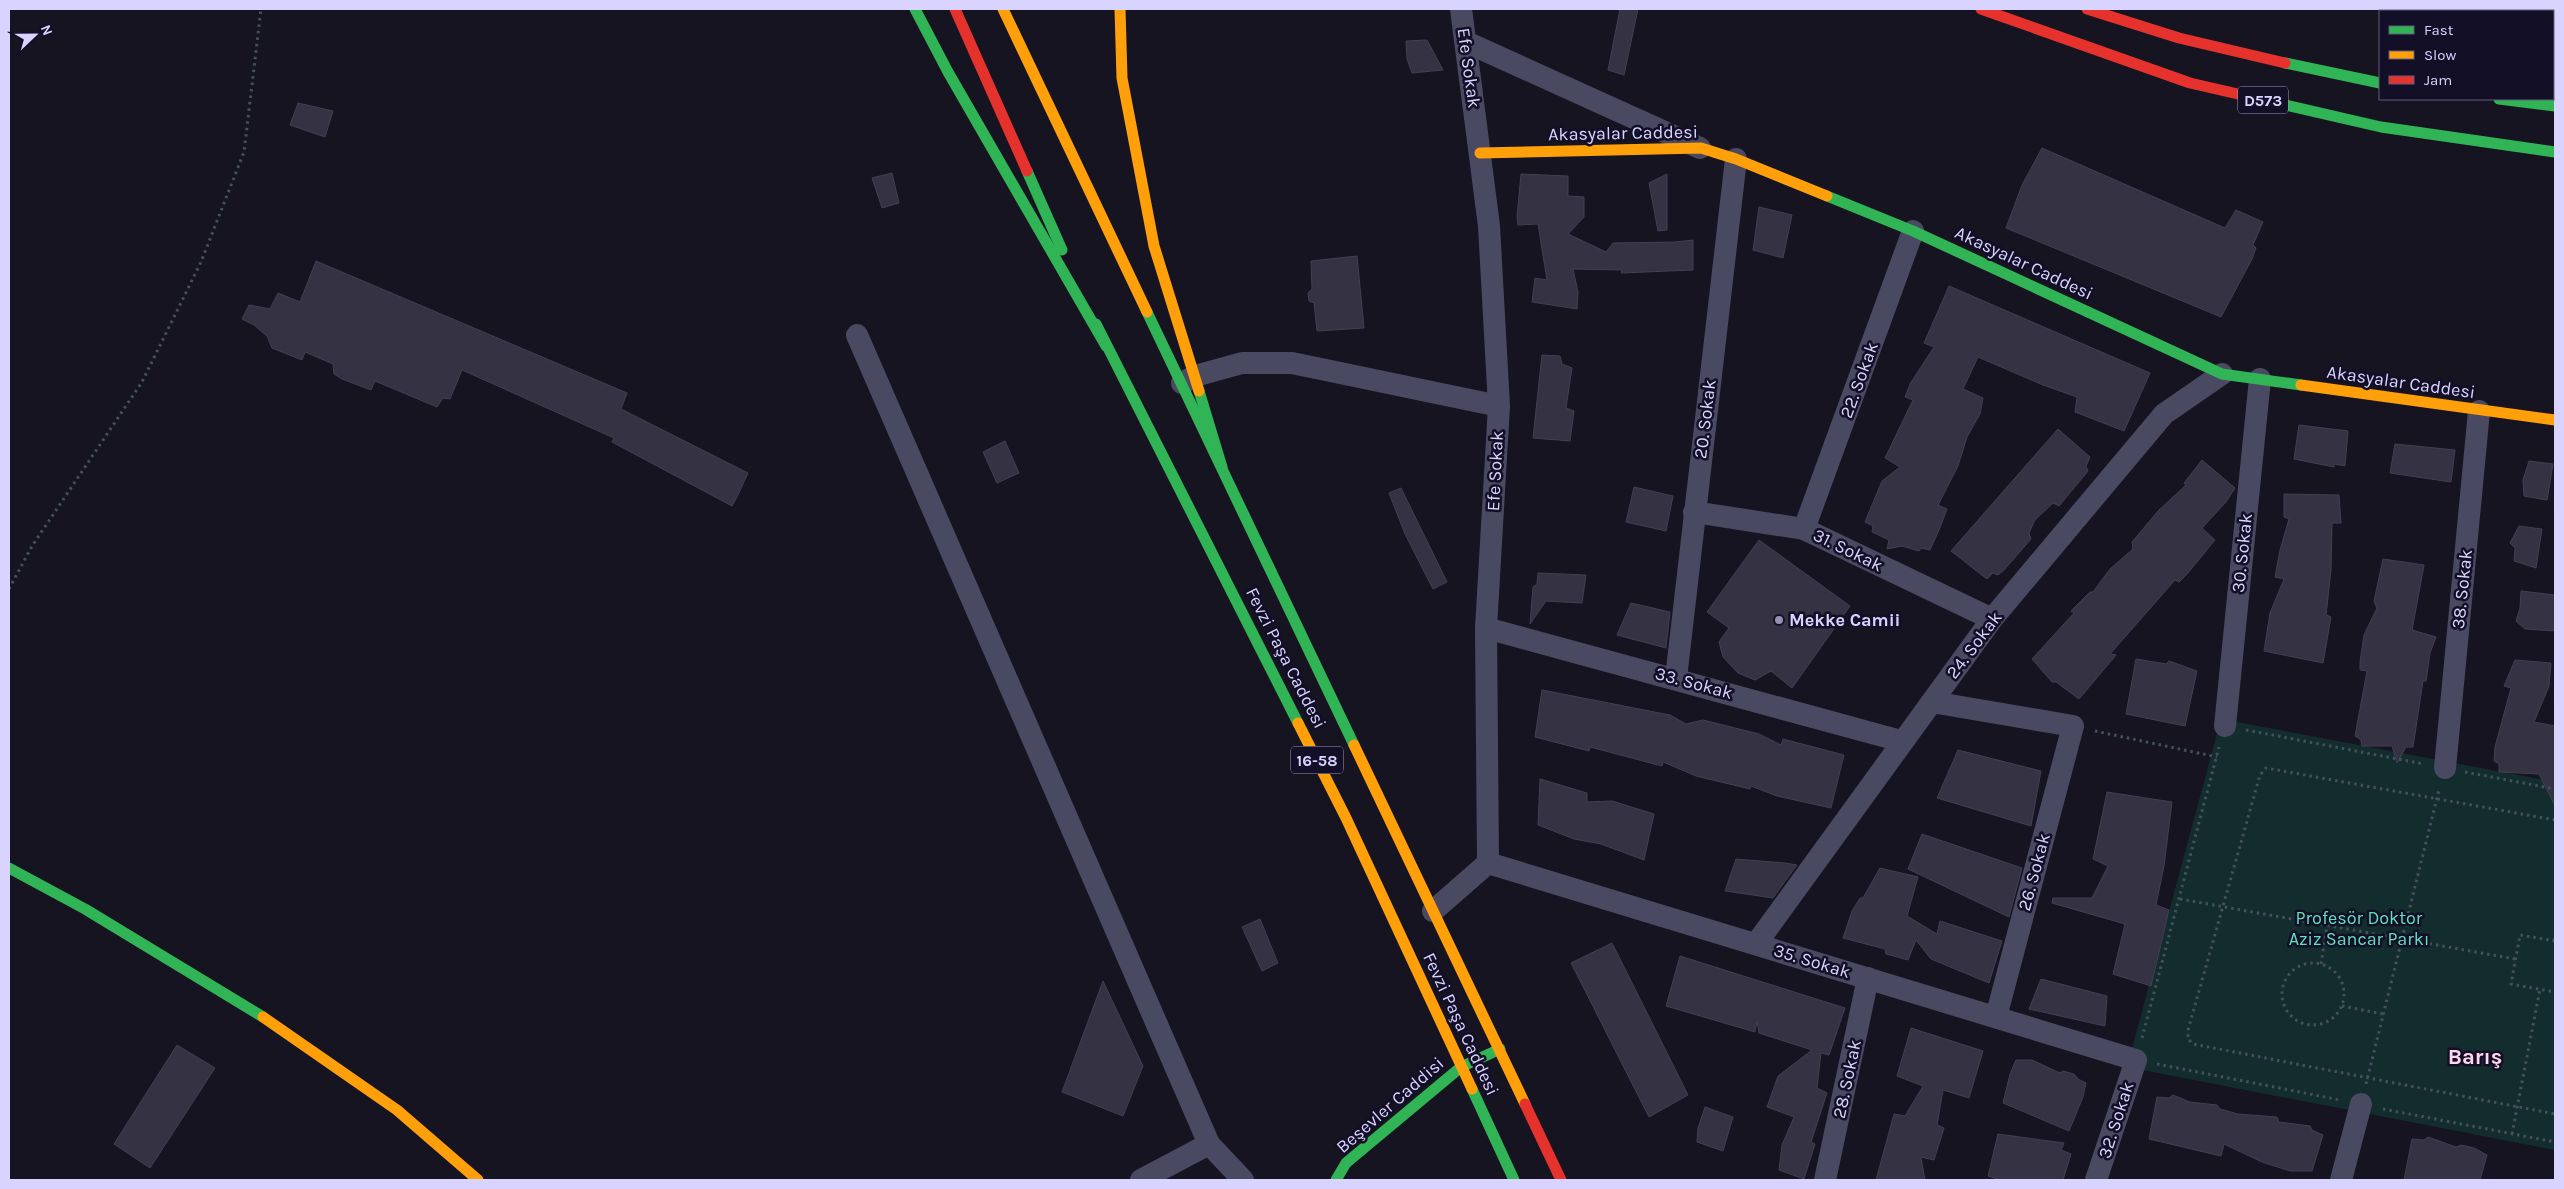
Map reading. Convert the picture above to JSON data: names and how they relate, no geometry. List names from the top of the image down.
{
  "streets": {
    "main road": [
      "D573",
      "Akasyalar Caddesi",
      "Fevzi Paşa Caddesi",
      "16-58",
      "Beşevler Caddisi"
    ],
    "street": [
      "Efe Sokak",
      "22. Sokak",
      "20. Sokak",
      "31. Sokak",
      "30. Sokak",
      "38. Sokak",
      "24. Sokak",
      "33. Sokak",
      "26. Sokak",
      "35. Sokak",
      "28. Sokak",
      "32. Sokak"
    ]
  },
  "crossings": [
    ["Efe Sokak", "Akasyalar Caddesi"],
    ["Efe Sokak", "33. Sokak"],
    ["Efe Sokak", "35. Sokak"],
    ["Akasyalar Caddesi", "22. Sokak"],
    ["Akasyalar Caddesi", "20. Sokak"],
    ["Akasyalar Caddesi", "30. Sokak"],
    ["Akasyalar Caddesi", "38. Sokak"],
    ["Akasyalar Caddesi", "24. Sokak"],
    ["22. Sokak", "31. Sokak"],
    ["20. Sokak", "31. Sokak"],
    ["20. Sokak", "33. Sokak"],
    ["31. Sokak", "24. Sokak"],
    ["24. Sokak", "33. Sokak"],
    ["24. Sokak", "35. Sokak"],
    ["Fevzi Paşa Caddesi", "Beşevler Caddisi"],
    ["26. Sokak", "35. Sokak"],
    ["35. Sokak", "28. Sokak"],
    ["35. Sokak", "32. Sokak"]
  ],
  "districts": ["Barış"],
  "parks": ["Profesör Doktor Aziz Sancar Parkı"],
  "places": ["Mekke Camii"],
  "legend": ["Fast", "Slow", "Jam"],
  "north": "right"
}
